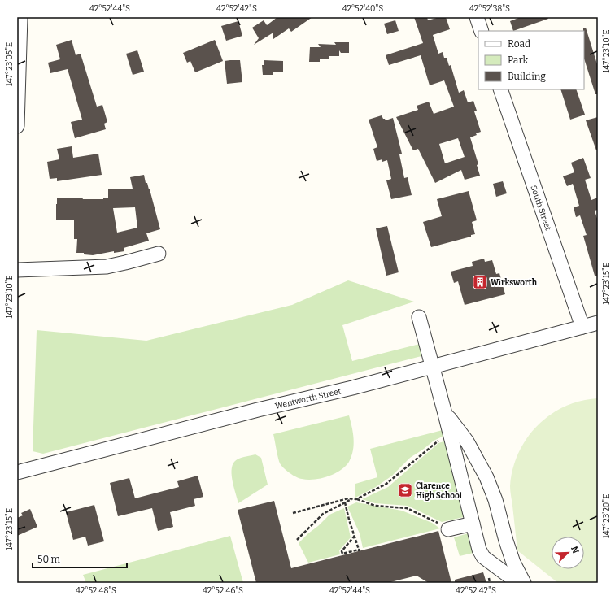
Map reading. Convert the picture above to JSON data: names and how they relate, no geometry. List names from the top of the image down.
{
  "streets": {
    "street": ["South Street", "Wentworth Street"]
  },
  "crossings": [
    ["South Street", "Wentworth Street"]
  ],
  "places": {
    "building": ["Wirksworth"],
    "school or university": ["Clarence High School"]
  },
  "legend": ["Road", "Park", "Building"],
  "scale_bar": "50 m",
  "north": "top right",
  "coordinates": [
    "42°52'44\"S",
    "42°52'42\"S",
    "42°52'40\"S",
    "42°52'38\"S",
    "147°23'10\"E",
    "147°23'05\"E",
    "147°23'15\"E",
    "147°23'20\"E",
    "42°52'48\"S",
    "42°52'46\"S"
  ]
}
